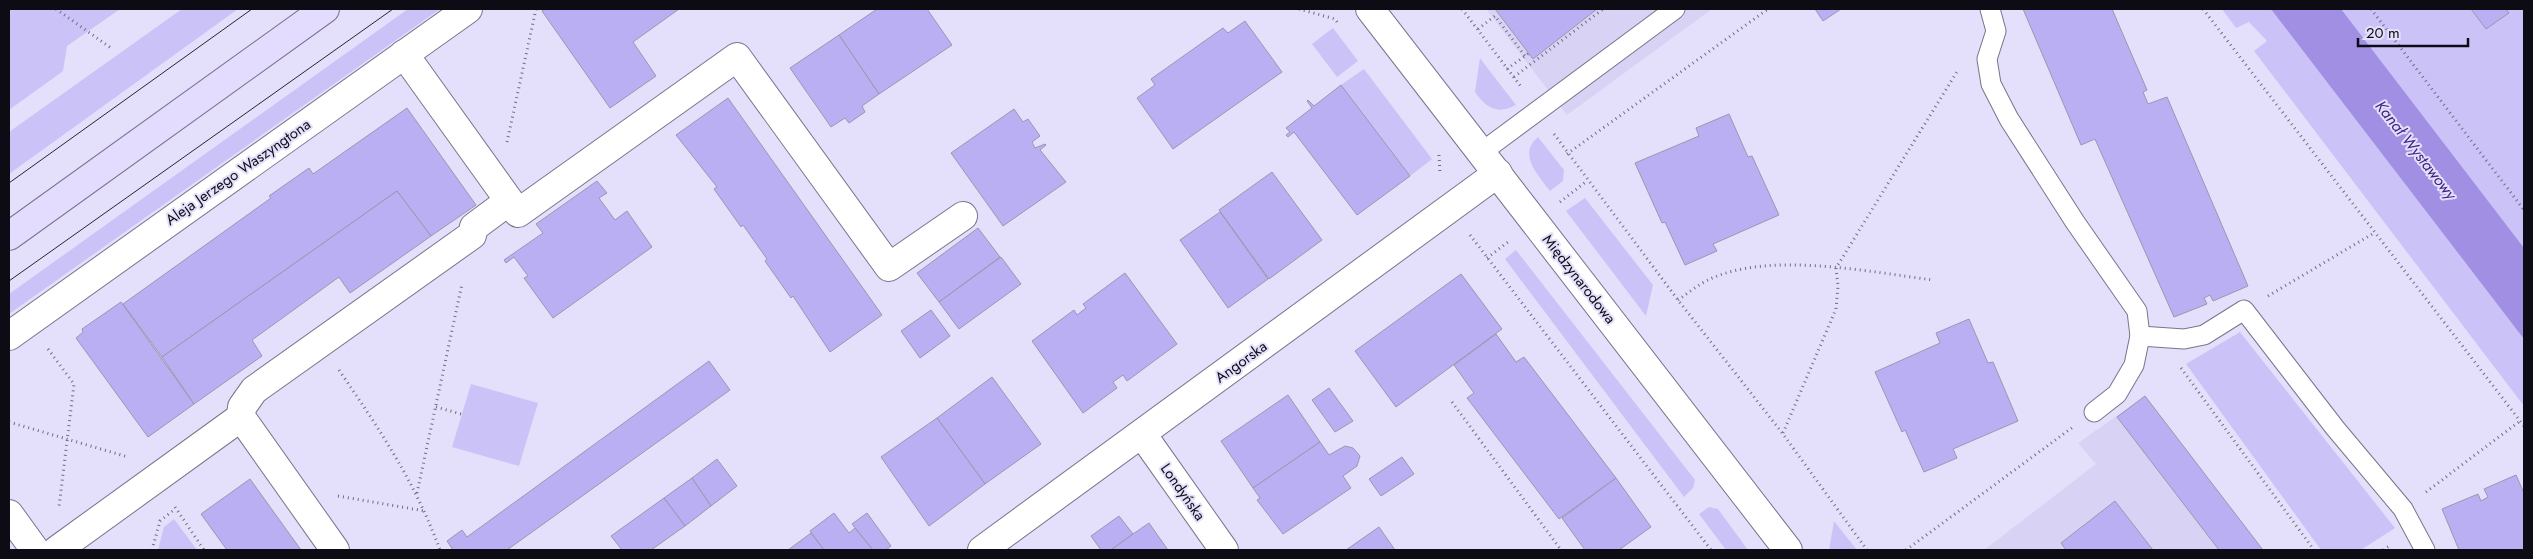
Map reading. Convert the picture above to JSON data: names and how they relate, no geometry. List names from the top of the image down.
{
  "streets": {
    "street": [
      "Aleja Jerzego Waszyngtona",
      "Międzynarodowa",
      "Angorska",
      "Londyńska"
    ]
  },
  "crossings": [
    ["Międzynarodowa", "Angorska"],
    ["Angorska", "Londyńska"]
  ],
  "water": ["Kanał Wystawowy"],
  "scale_bar": "20 m"
}
